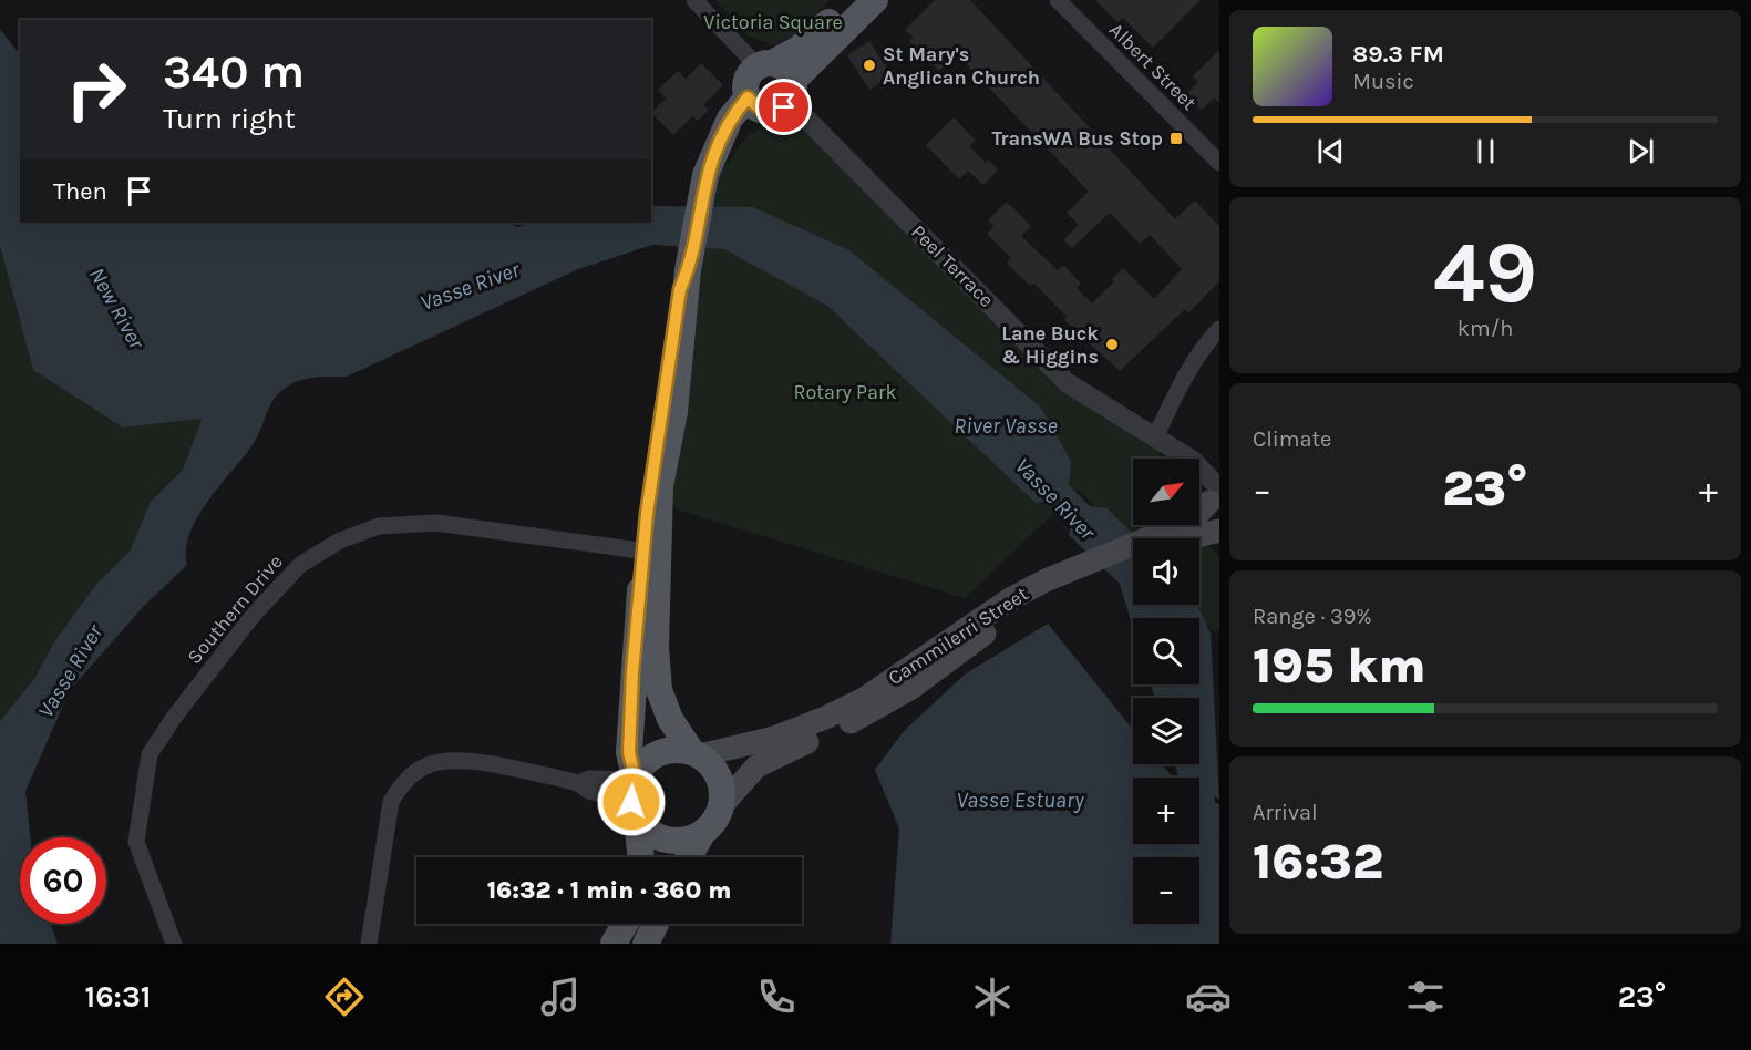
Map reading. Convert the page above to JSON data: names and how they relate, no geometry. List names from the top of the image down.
{
  "streets": {
    "main road": ["Cammilerri Street"],
    "street": ["Albert Street", "Peel Terrace", "Southern Drive"]
  },
  "crossings": [
    ["Peel Terrace", "Cammilerri Street"]
  ],
  "water": [
    "Vasse River",
    "New River",
    "River Vasse",
    "Vasse Estuary"
  ],
  "parks": ["Victoria Square", "Rotary Park"],
  "places": {
    "other": ["St Mary's Anglican Church", "Lane Buck & Higgins"],
    "transit": ["TransWA Bus Stop"]
  },
  "north": "top right",
  "page": {
    "turn": ["340 m", "Turn right"],
    "song": ["89.3 FM", "Music"],
    "then": "Then",
    "tile": [
      ["49", "km/h"],
      "Climate",
      ["Range · 39%", "195 km"],
      ["Arrival", "16:32"]
    ],
    "map_buttons": ["+", "−"],
    "heat": ["−", "23°", "+"],
    "limit": "60",
    "trip": "16:32 · 1 min · 360 m",
    "tabs": ["16:31", "23°"]
  }
}
